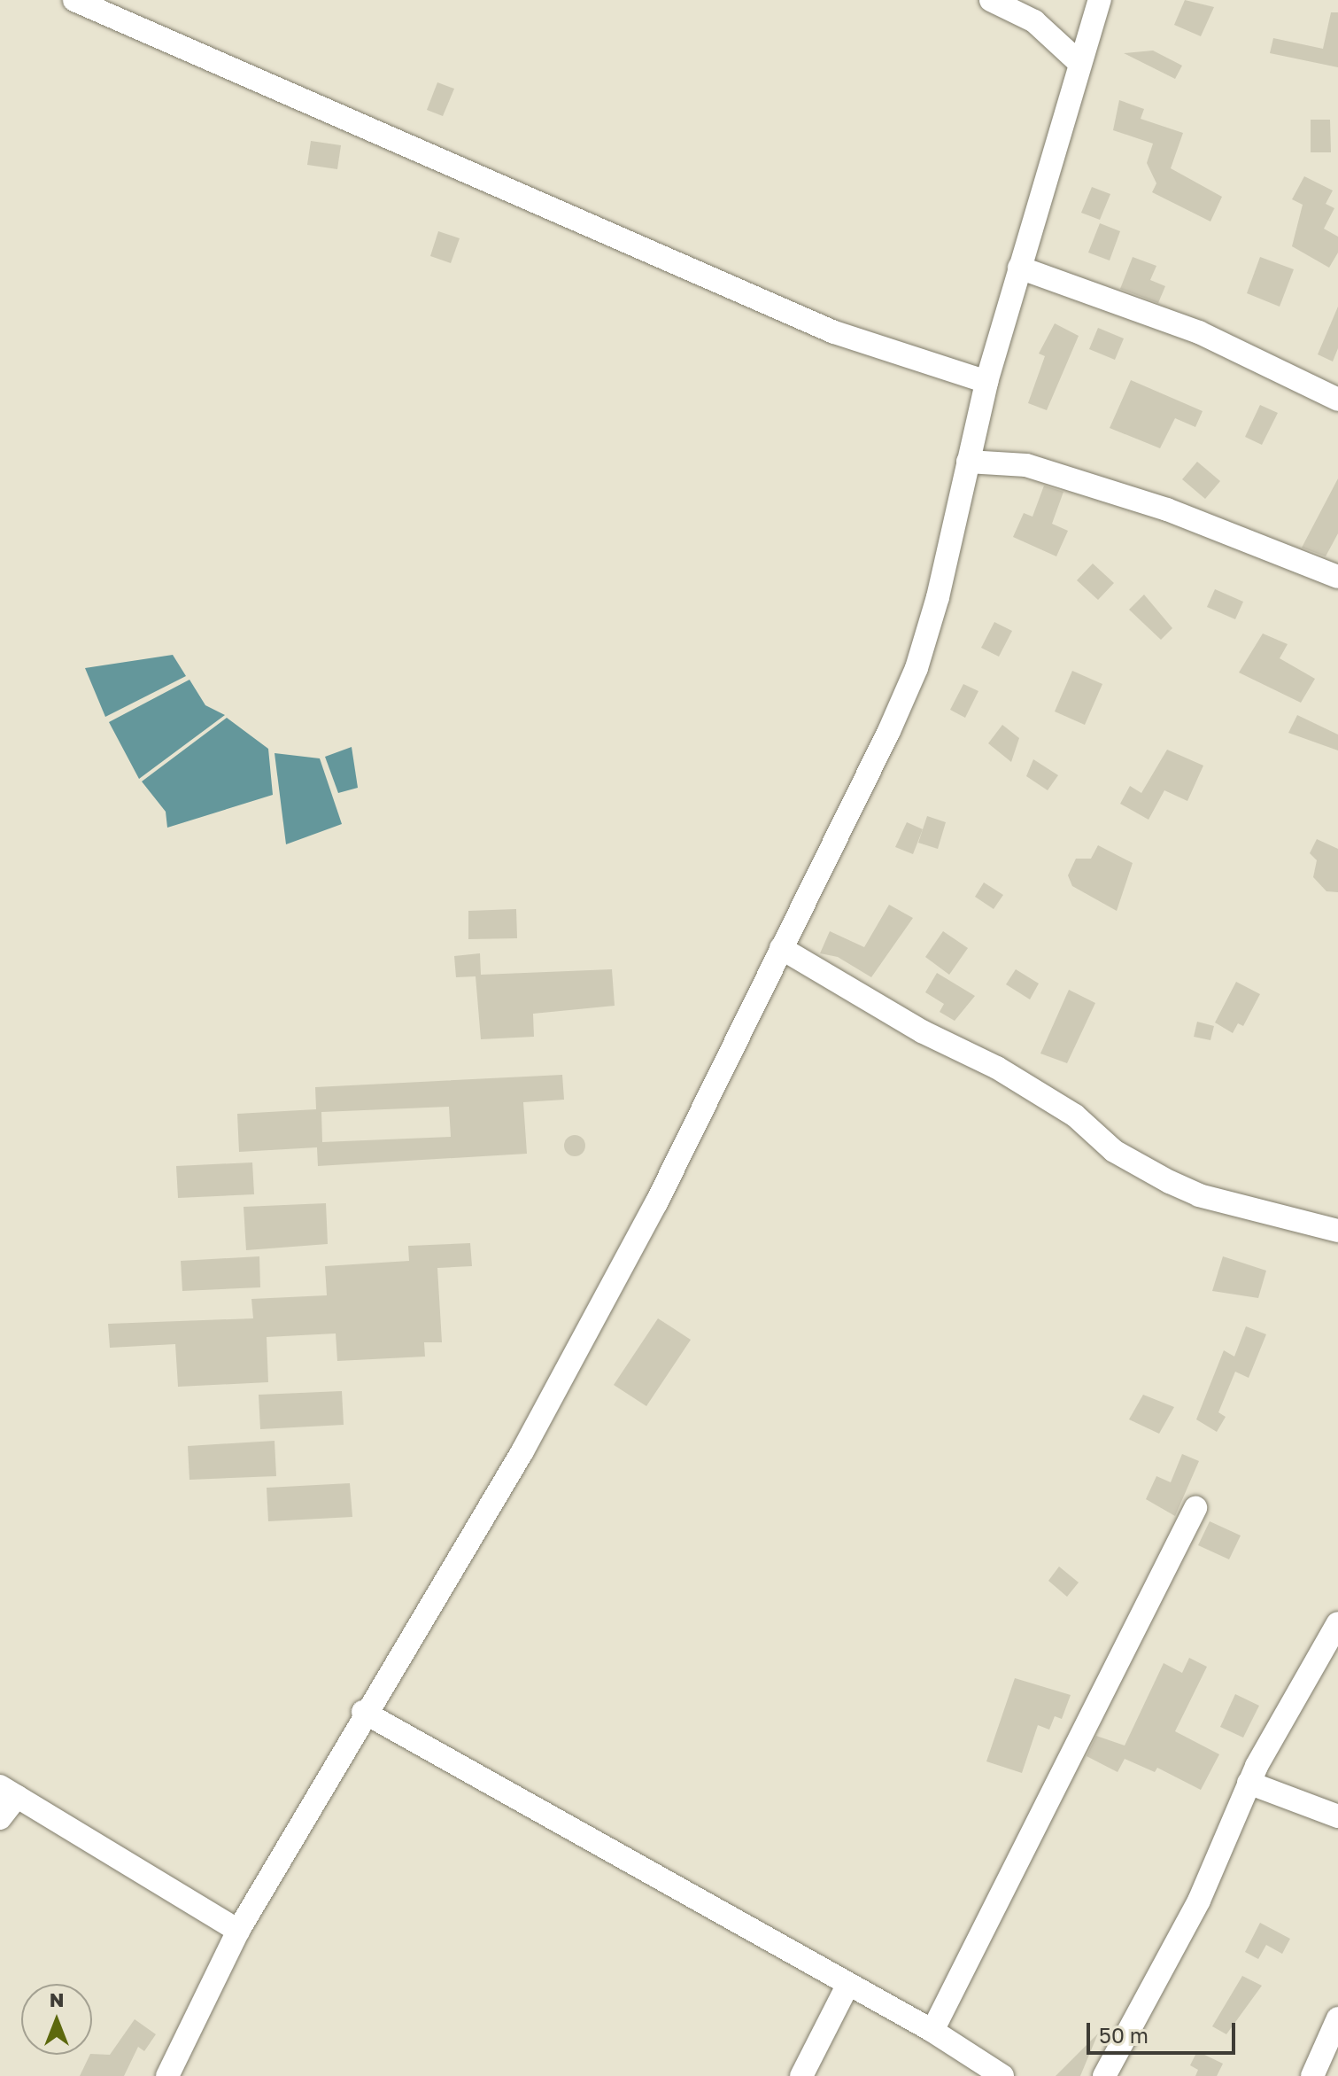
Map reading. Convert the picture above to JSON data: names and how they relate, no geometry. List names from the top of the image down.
{
  "scale_bar": "50 m",
  "north": "top"
}
